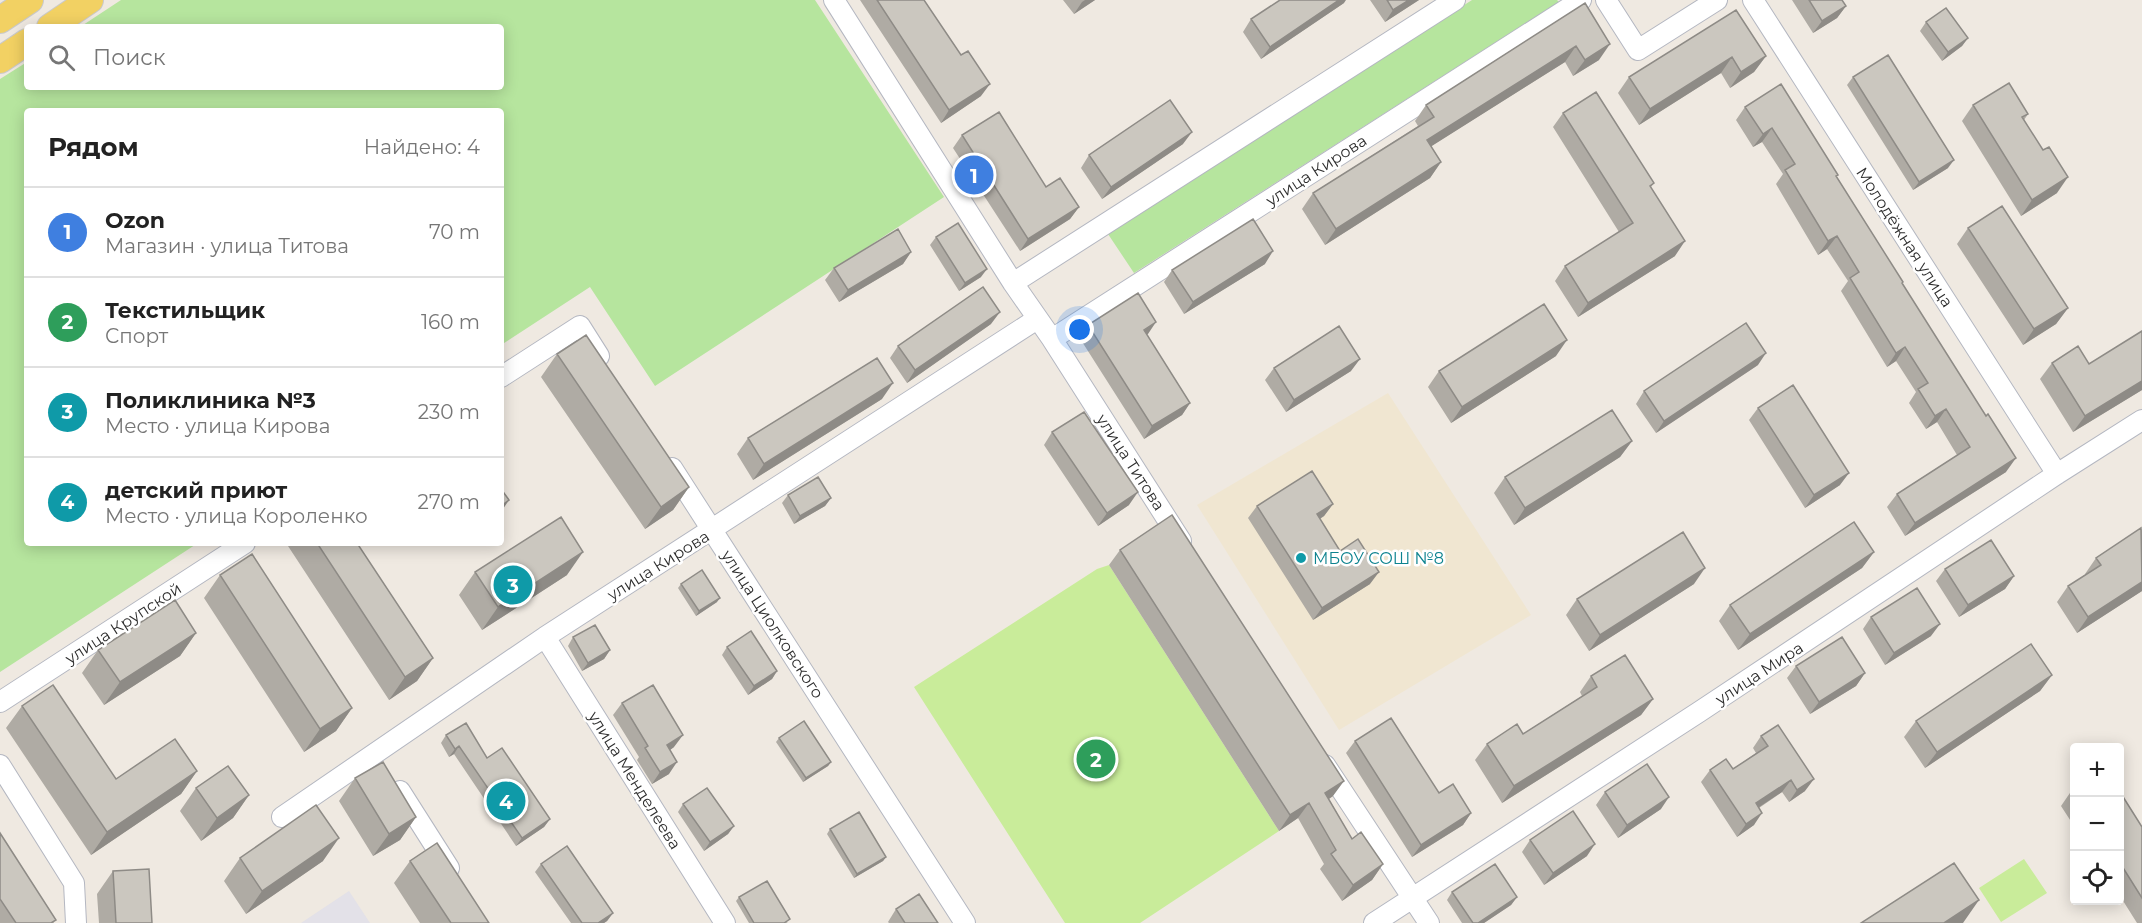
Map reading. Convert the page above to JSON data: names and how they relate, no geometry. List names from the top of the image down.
{
  "streets": {
    "street": [
      "улица Кирова",
      "Молодёжная улица",
      "улица Титова",
      "улица Крупской",
      "улица Циолковского",
      "улица Мира",
      "улица Менделеева"
    ]
  },
  "crossings": [
    ["улица Кирова", "улица Титова"],
    ["улица Кирова", "улица Циолковского"],
    ["улица Кирова", "улица Менделеева"],
    ["Молодёжная улица", "улица Мира"]
  ],
  "places": ["МБОУ СОШ №8"],
  "page": {
    "search": "Поиск",
    "heading": ["Рядом", "Найдено: 4"],
    "pins": [
      "1",
      "3",
      "2",
      "4"
    ],
    "list": [
      {
        "mark": "1",
        "name": "Ozon",
        "note": "Магазин · улица Титова",
        "value": "70 m"
      },
      {
        "mark": "2",
        "name": "Текстильщик",
        "note": "Спорт",
        "value": "160 m"
      },
      {
        "mark": "3",
        "name": "Поликлиника №3",
        "note": "Место · улица Кирова",
        "value": "230 m"
      },
      {
        "mark": "4",
        "name": "детский приют",
        "note": "Место · улица Короленко",
        "value": "270 m"
      }
    ],
    "map_buttons": ["+", "−"]
  }
}
